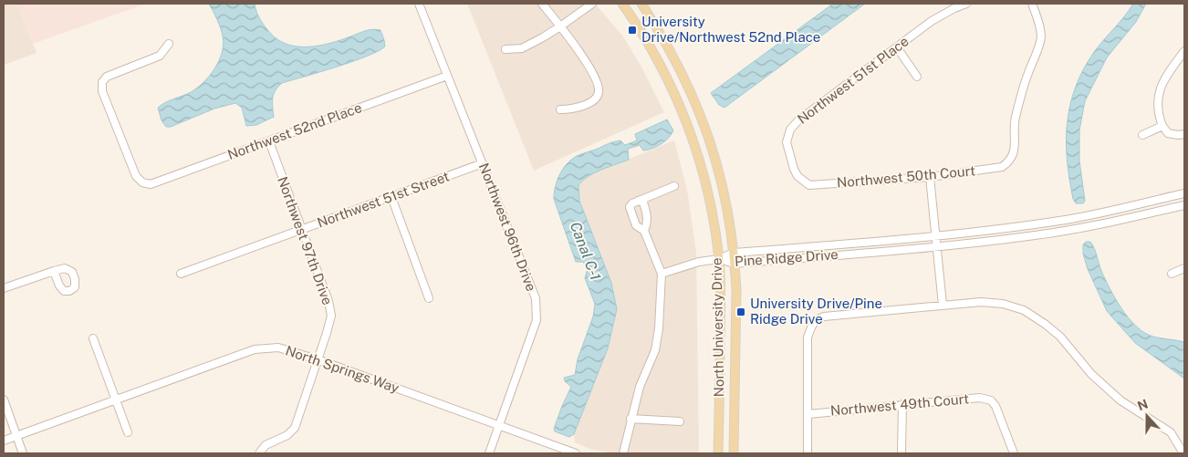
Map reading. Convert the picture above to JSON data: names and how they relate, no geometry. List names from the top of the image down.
{
  "streets": {
    "main road": ["North University Drive"],
    "street": [
      "Northwest 51st Place",
      "Northwest 52nd Place",
      "Northwest 50th Court",
      "Northwest 51st Street",
      "Northwest 96th Drive",
      "Northwest 97th Drive",
      "Pine Ridge Drive",
      "North Springs Way",
      "Northwest 49th Court"
    ]
  },
  "crossings": [
    ["Northwest 51st Place", "Northwest 50th Court"],
    ["Northwest 52nd Place", "Northwest 96th Drive"],
    ["Northwest 52nd Place", "Northwest 97th Drive"],
    ["Northwest 51st Street", "Northwest 96th Drive"],
    ["Northwest 51st Street", "Northwest 97th Drive"],
    ["Northwest 96th Drive", "North Springs Way"],
    ["Northwest 97th Drive", "North Springs Way"],
    ["Pine Ridge Drive", "North University Drive"]
  ],
  "water": ["Canal C-1"],
  "places": {
    "transit": ["University Drive/Northwest 52nd Place", "University Drive/Pine Ridge Drive"]
  },
  "north": "top"
}
